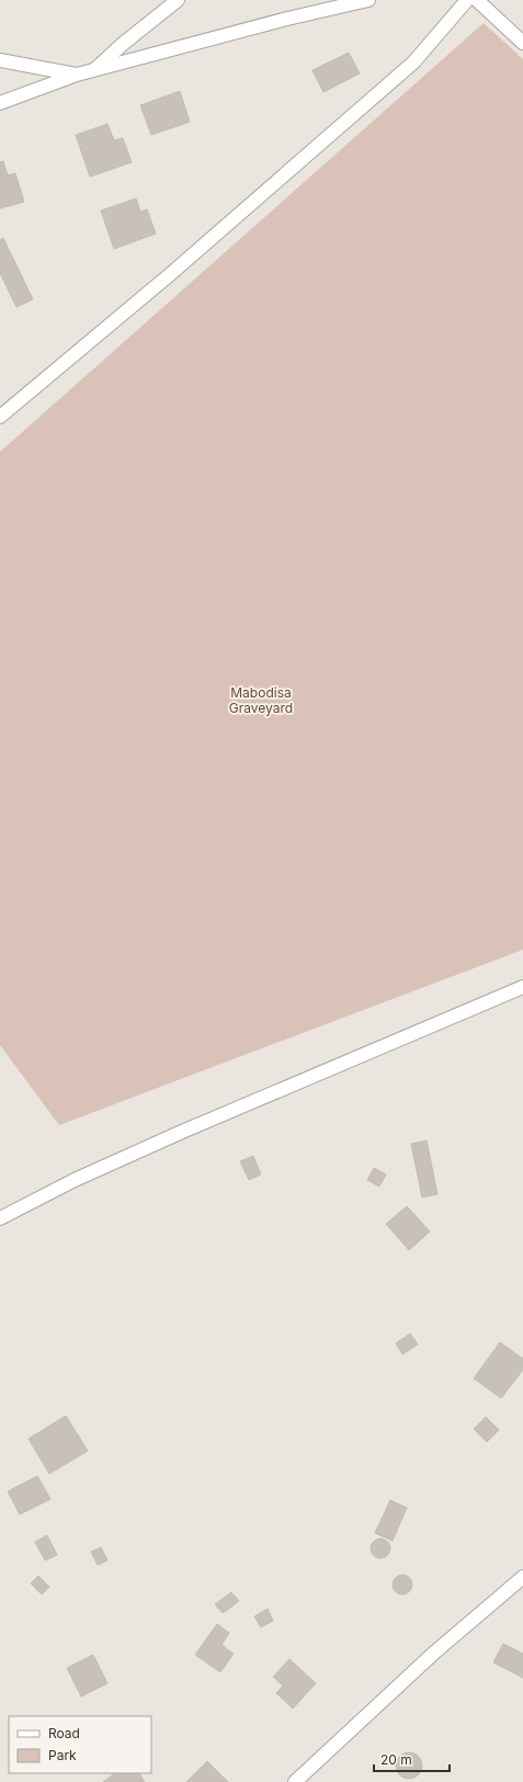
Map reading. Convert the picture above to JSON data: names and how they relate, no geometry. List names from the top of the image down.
{
  "parks": ["Mabodisa Graveyard"],
  "legend": ["Road", "Park"],
  "scale_bar": "20 m"
}
